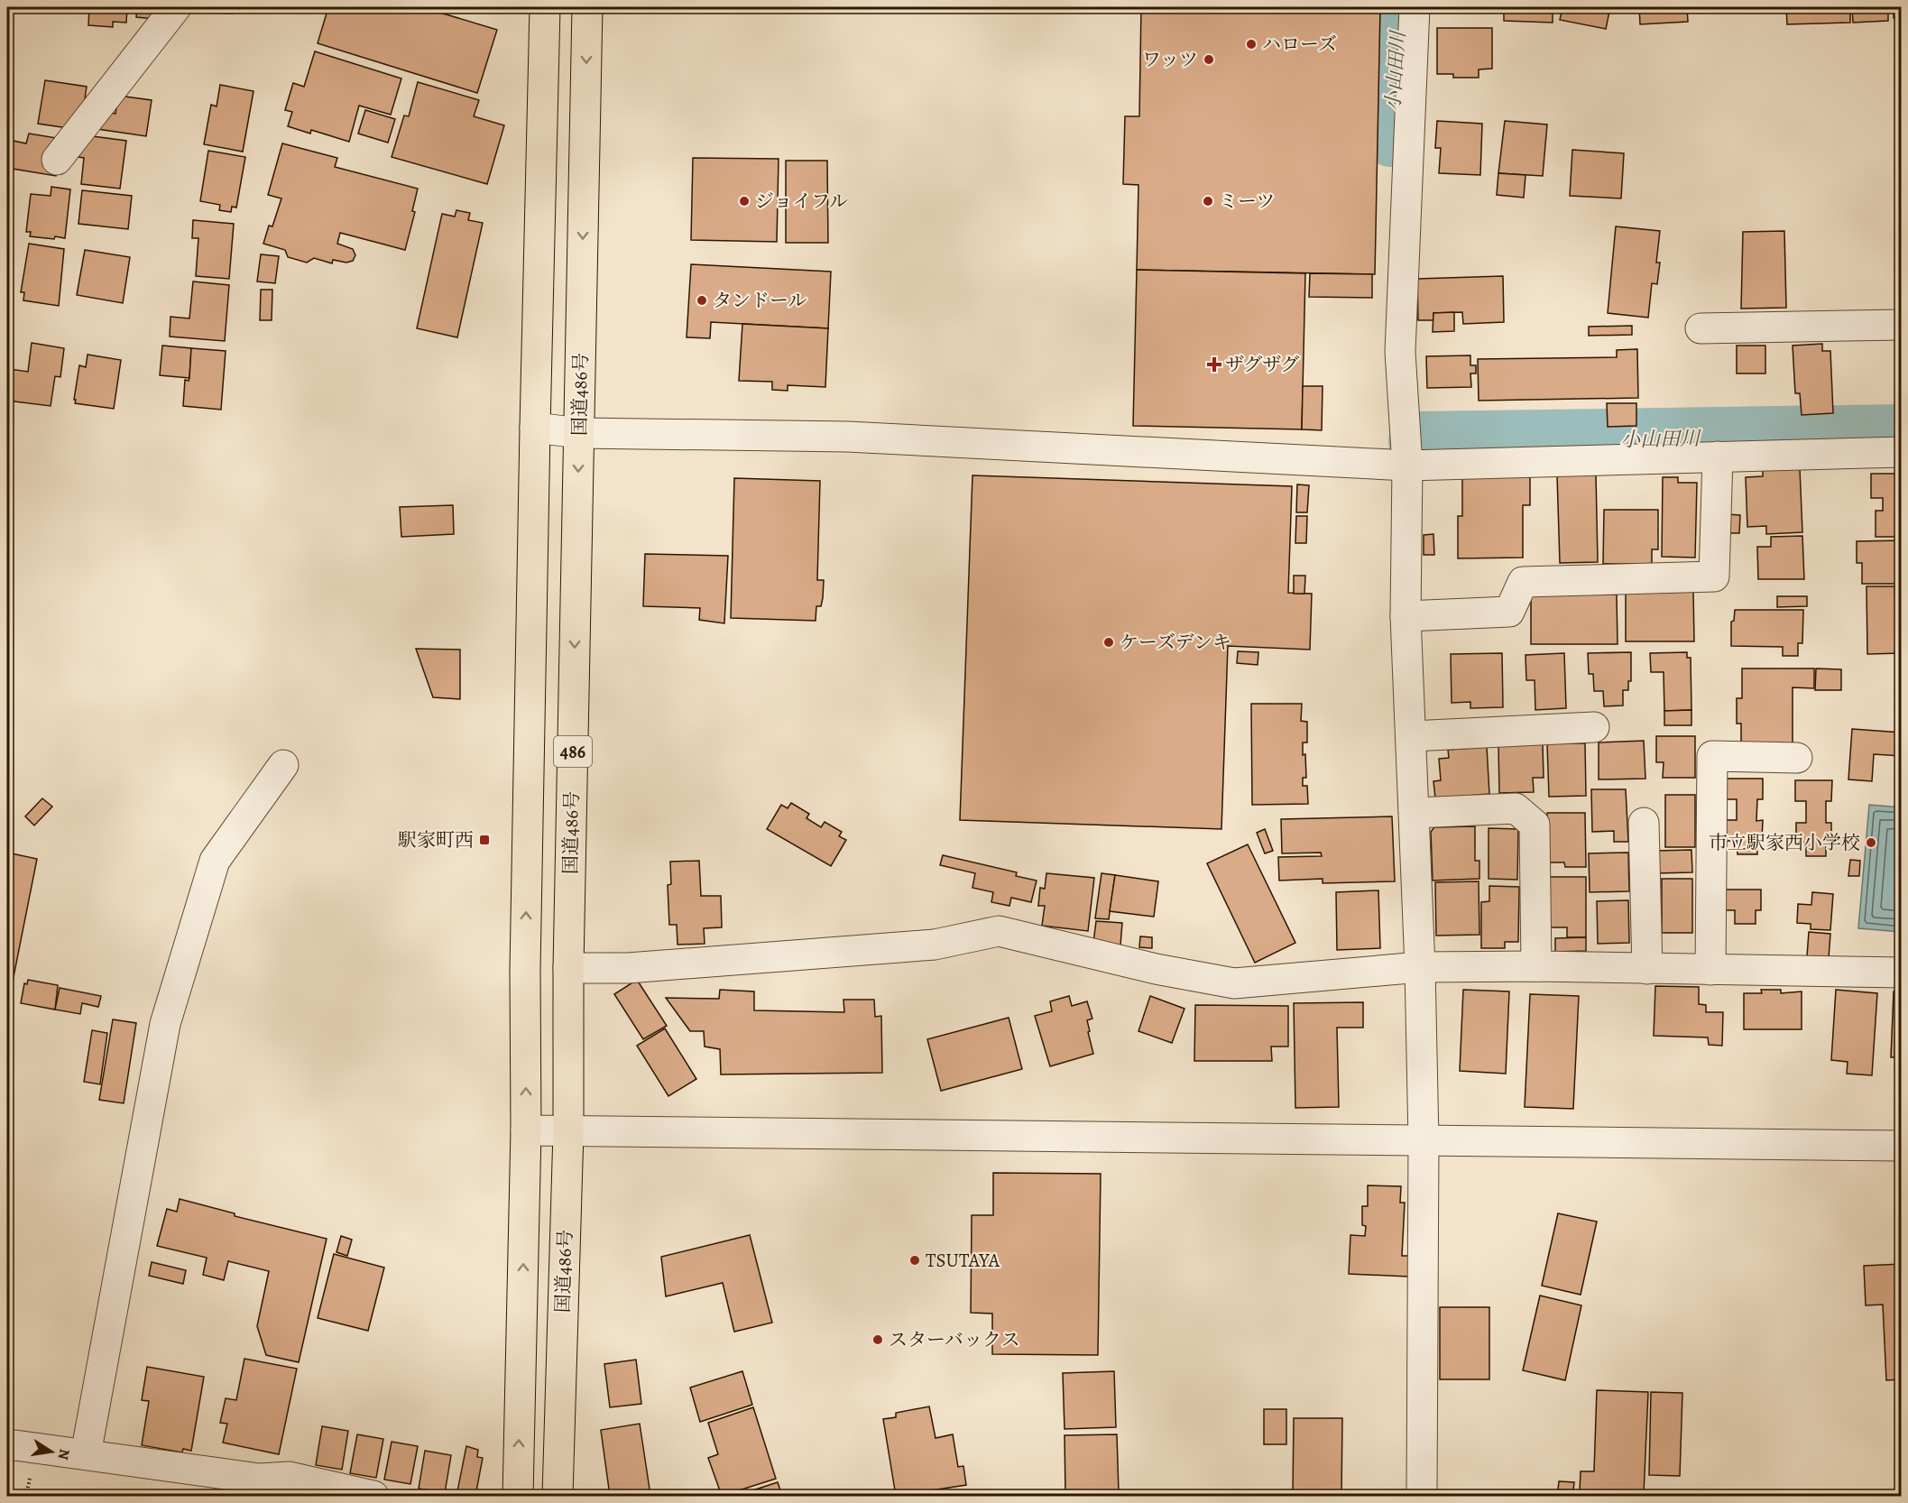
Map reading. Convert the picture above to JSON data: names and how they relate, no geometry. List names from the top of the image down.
{
  "streets": {
    "highway": ["国道486号", "486"]
  },
  "water": ["小山田川"],
  "places": {
    "other": [
      "ハローズ",
      "ワッツ",
      "ジョイフル",
      "ミーツ",
      "タンドール",
      "ケーズデンキ",
      "市立駅家西小学校",
      "TSUTAYA",
      "スターバックス"
    ],
    "health": ["ザグザグ"],
    "transit": ["駅家町西"]
  },
  "north": "right"
}
